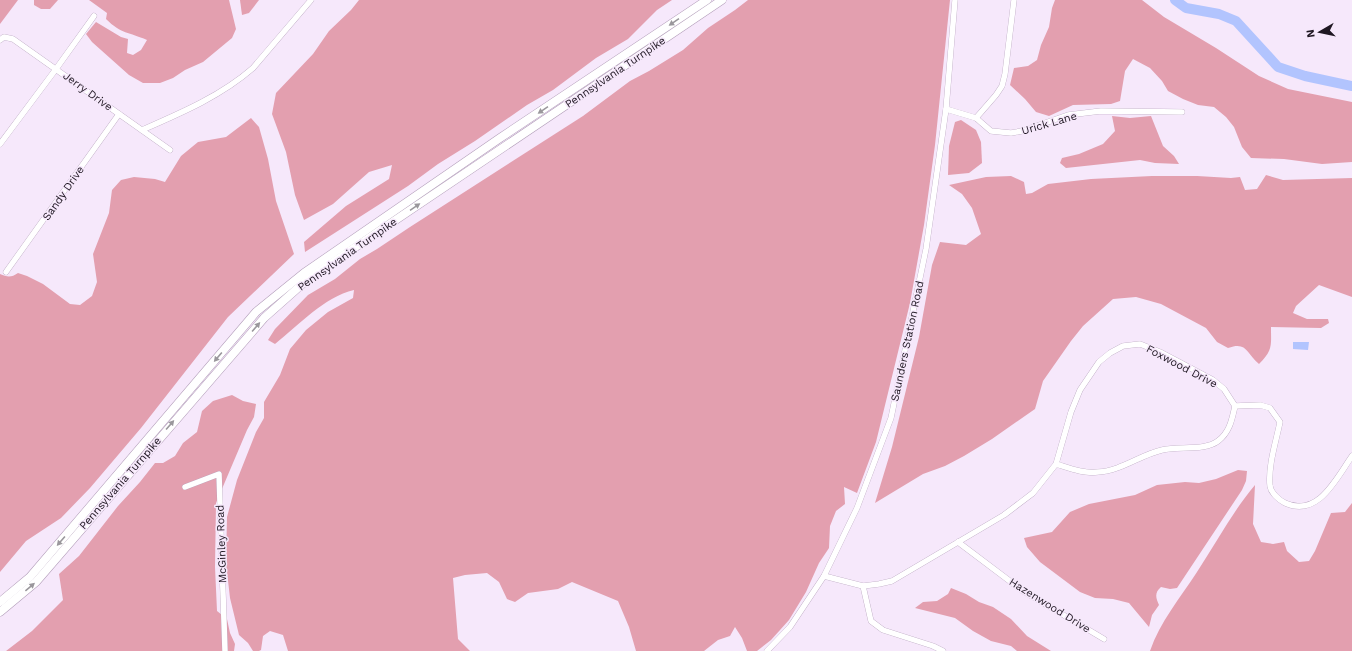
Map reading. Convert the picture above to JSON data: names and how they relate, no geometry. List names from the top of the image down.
{
  "streets": {
    "highway": ["Pennsylvania Turnpike"],
    "street": [
      "Jerry Drive",
      "Urick Lane",
      "Sandy Drive",
      "Saunders Station Road",
      "Foxwood Drive",
      "McGinley Road",
      "Hazenwood Drive"
    ]
  },
  "crossings": [
    ["Jerry Drive", "Sandy Drive"],
    ["Urick Lane", "Saunders Station Road"],
    ["Saunders Station Road", "Foxwood Drive"],
    ["Foxwood Drive", "Hazenwood Drive"]
  ],
  "north": "left"
}
